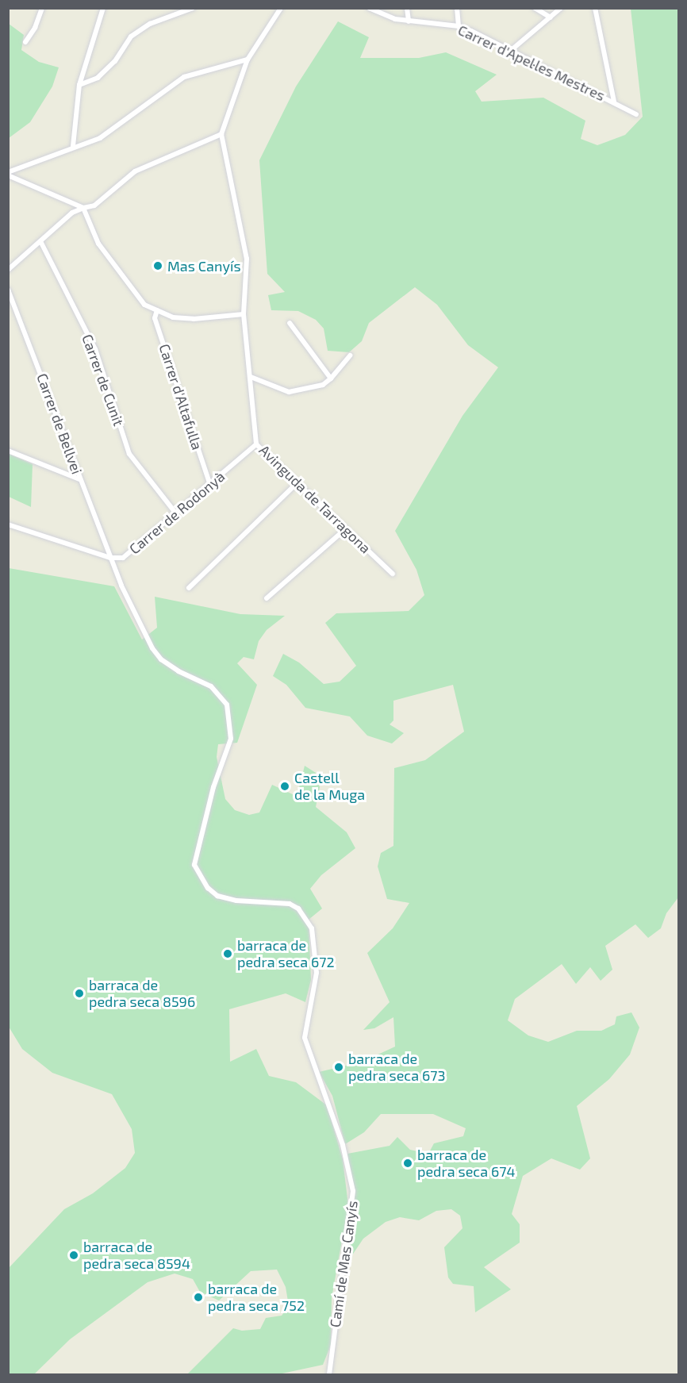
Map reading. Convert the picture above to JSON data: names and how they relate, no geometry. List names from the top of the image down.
{
  "streets": {
    "street": [
      "Carrer d'Apel·les Mestres",
      "Carrer de Cunit",
      "Carrer d'Altafulla",
      "Carrer de Bellvei",
      "Avinguda de Tarragona",
      "Carrer de Rodonyà",
      "Camí de Mas Canyís"
    ]
  },
  "crossings": [
    ["Carrer de Cunit", "Carrer de Rodonyà"],
    ["Carrer d'Altafulla", "Carrer de Rodonyà"],
    ["Carrer de Bellvei", "Carrer de Rodonyà"],
    ["Carrer de Bellvei", "Camí de Mas Canyís"],
    ["Avinguda de Tarragona", "Carrer de Rodonyà"],
    ["Carrer de Rodonyà", "Camí de Mas Canyís"]
  ],
  "places": [
    "Mas Canyís",
    "Castell de la Muga",
    "barraca de pedra seca 672",
    "barraca de pedra seca 8596",
    "barraca de pedra seca 673",
    "barraca de pedra seca 674",
    "barraca de pedra seca 8594",
    "barraca de pedra seca 752"
  ]
}
